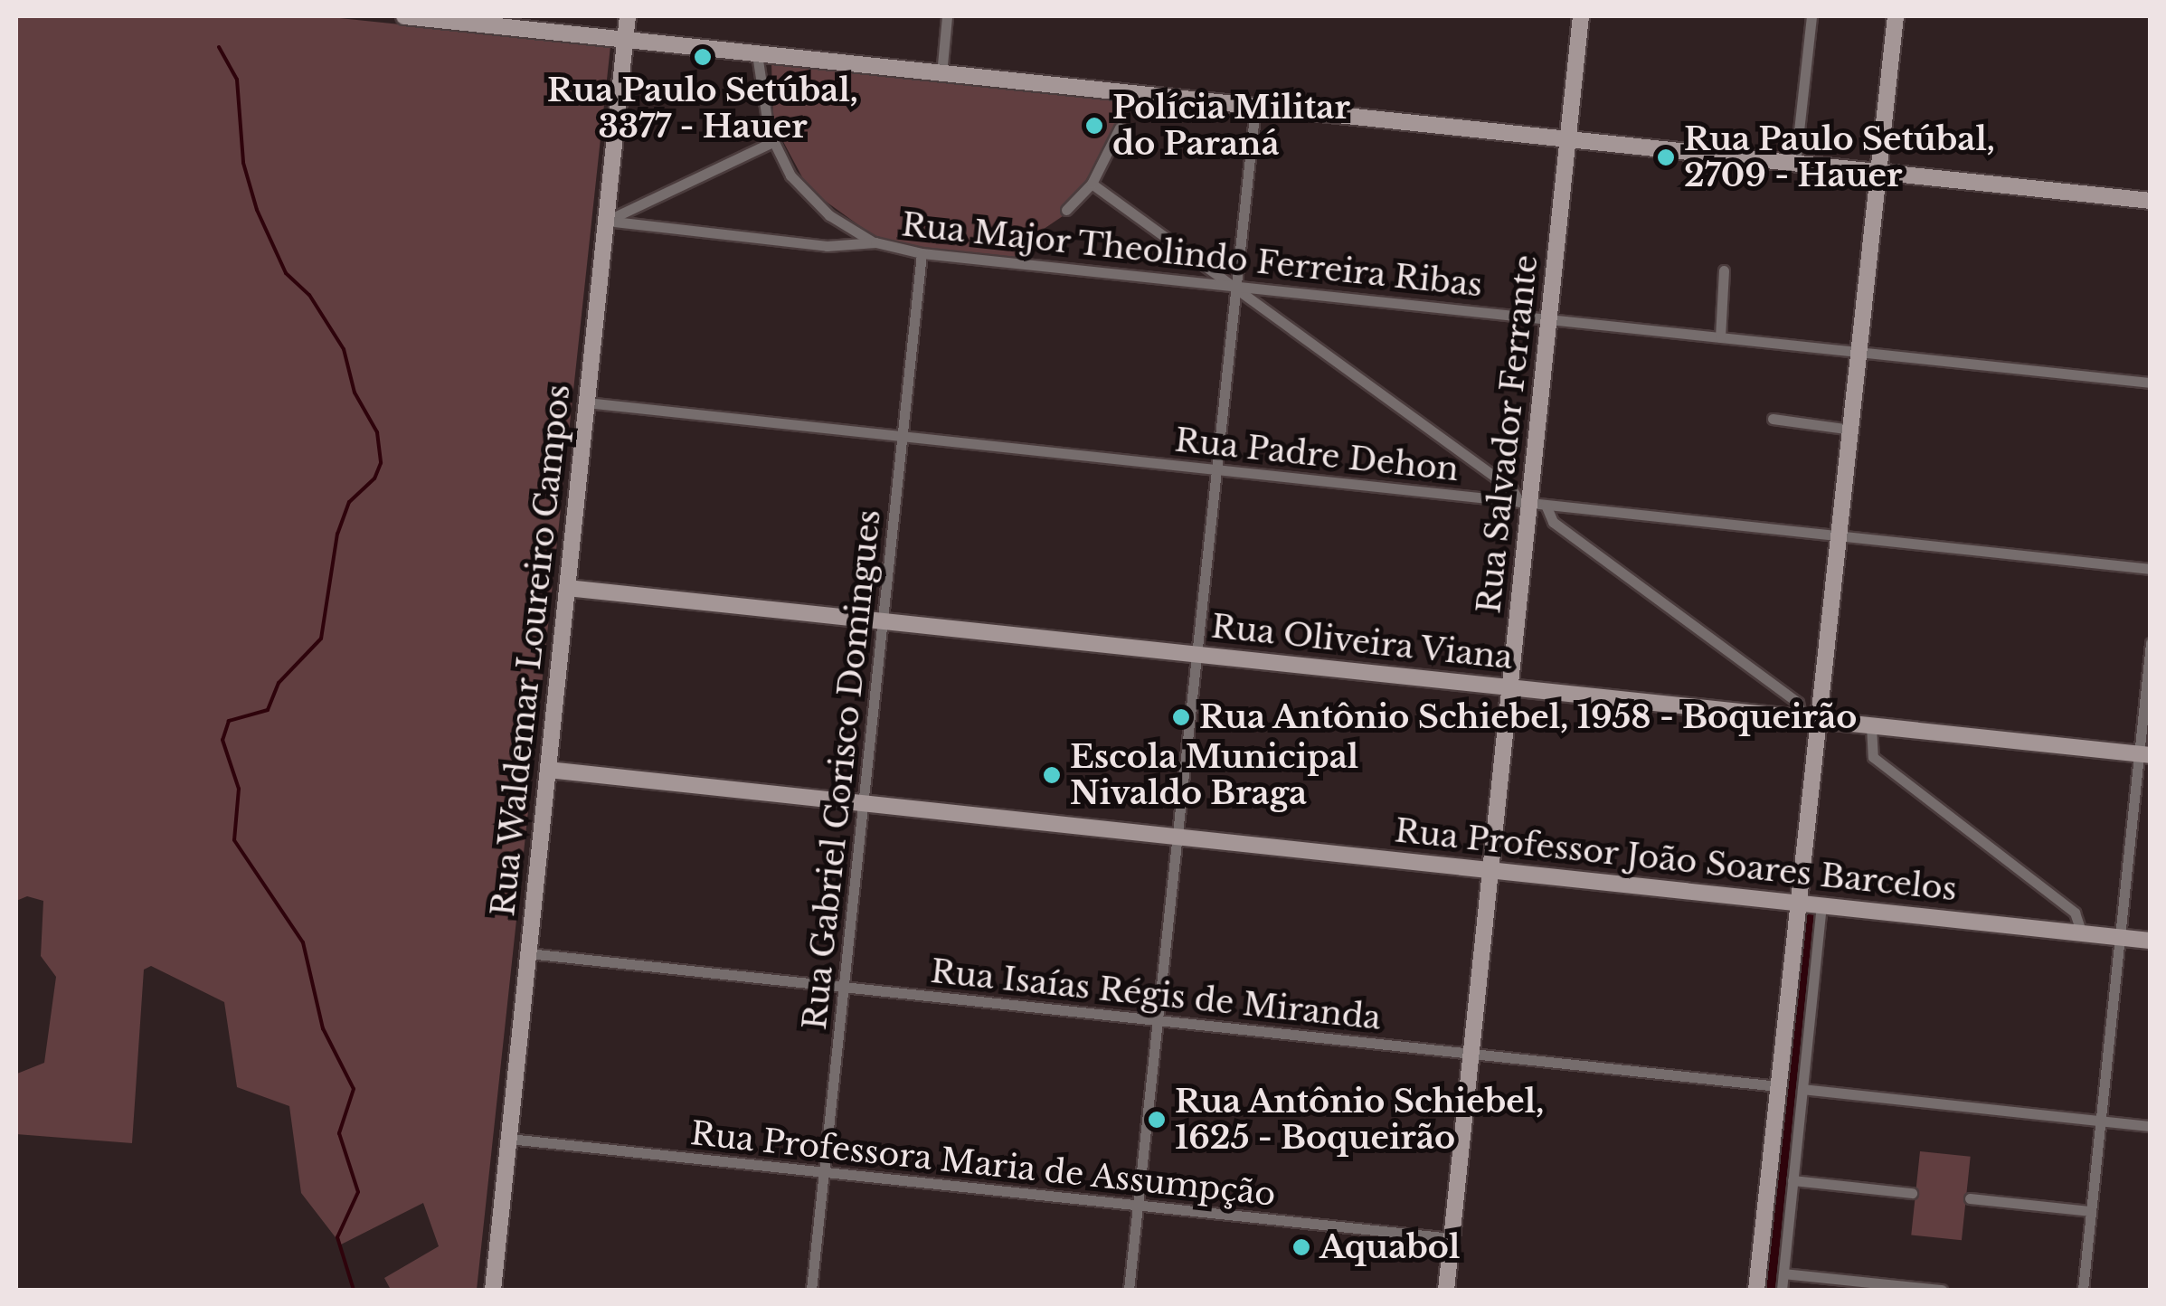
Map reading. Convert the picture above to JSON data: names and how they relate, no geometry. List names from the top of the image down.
{
  "streets": {
    "main road": [
      "Rua Salvador Ferrante",
      "Rua Oliveira Viana",
      "Rua Waldemar Loureiro Campos",
      "Rua Professor João Soares Barcelos"
    ],
    "street": [
      "Rua Major Theolindo Ferreira Ribas",
      "Rua Padre Dehon",
      "Rua Gabriel Corisco Domingues",
      "Rua Isaías Régis de Miranda",
      "Rua Professora Maria de Assumpção"
    ]
  },
  "crossings": [
    ["Rua Major Theolindo Ferreira Ribas", "Rua Salvador Ferrante"],
    ["Rua Major Theolindo Ferreira Ribas", "Rua Waldemar Loureiro Campos"],
    ["Rua Major Theolindo Ferreira Ribas", "Rua Gabriel Corisco Domingues"],
    ["Rua Salvador Ferrante", "Rua Padre Dehon"],
    ["Rua Salvador Ferrante", "Rua Oliveira Viana"],
    ["Rua Salvador Ferrante", "Rua Professor João Soares Barcelos"],
    ["Rua Salvador Ferrante", "Rua Isaías Régis de Miranda"],
    ["Rua Salvador Ferrante", "Rua Professora Maria de Assumpção"],
    ["Rua Padre Dehon", "Rua Waldemar Loureiro Campos"],
    ["Rua Padre Dehon", "Rua Gabriel Corisco Domingues"],
    ["Rua Oliveira Viana", "Rua Waldemar Loureiro Campos"],
    ["Rua Oliveira Viana", "Rua Gabriel Corisco Domingues"],
    ["Rua Waldemar Loureiro Campos", "Rua Professor João Soares Barcelos"],
    ["Rua Waldemar Loureiro Campos", "Rua Isaías Régis de Miranda"],
    ["Rua Waldemar Loureiro Campos", "Rua Professora Maria de Assumpção"],
    ["Rua Gabriel Corisco Domingues", "Rua Professor João Soares Barcelos"],
    ["Rua Gabriel Corisco Domingues", "Rua Isaías Régis de Miranda"],
    ["Rua Gabriel Corisco Domingues", "Rua Professora Maria de Assumpção"]
  ],
  "places": [
    "Rua Paulo Setúbal, 3377 - Hauer",
    "Polícia Militar do Paraná",
    "Rua Paulo Setúbal, 2709 - Hauer",
    "Rua Antônio Schiebel, 1958 - Boqueirão",
    "Escola Municipal Nivaldo Braga",
    "Rua Antônio Schiebel, 1625 - Boqueirão",
    "Aquabol"
  ]
}
